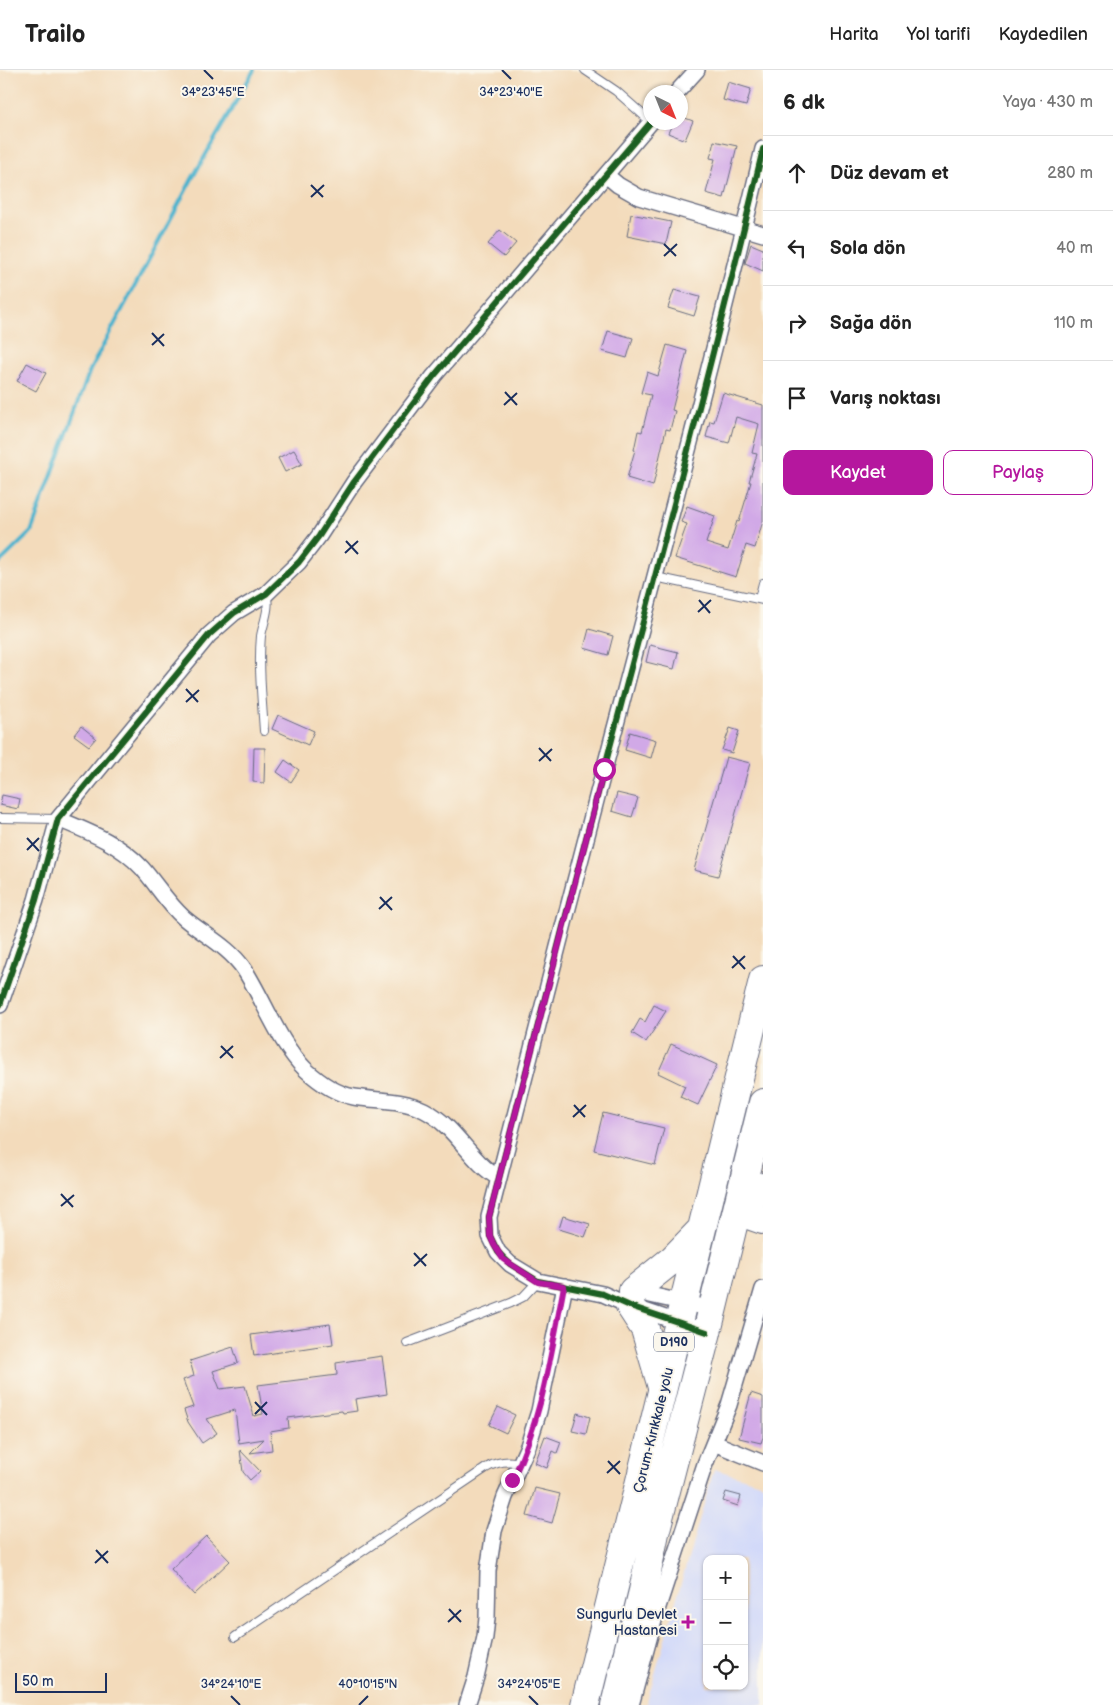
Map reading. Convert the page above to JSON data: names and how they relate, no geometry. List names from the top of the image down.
{
  "streets": {
    "highway": ["D190", "Çorum-Kırıkkale yolu"]
  },
  "places": {
    "health": ["Sungurlu Devlet Hastanesi"]
  },
  "scale_bar": "50 m",
  "north": "bottom right",
  "page": {
    "header": "Trailo",
    "nav": ["Harita", "Yol tarifi", "Kaydedilen"],
    "heading": ["6 dk", "Yaya · 430 m"],
    "list": [
      ["Düz devam et", "280 m"],
      ["Sola dön", "40 m"],
      ["Sağa dön", "110 m"],
      "Varış noktası"
    ],
    "buttons": ["Kaydet", "Paylaş"],
    "map_buttons": ["+", "−"],
    "scale": "50 m"
  },
  "coordinates": [
    "34°23'45\"E",
    "34°23'40\"E",
    "34°24'10\"E",
    "34°24'05\"E",
    "40°10'15\"N"
  ]
}
